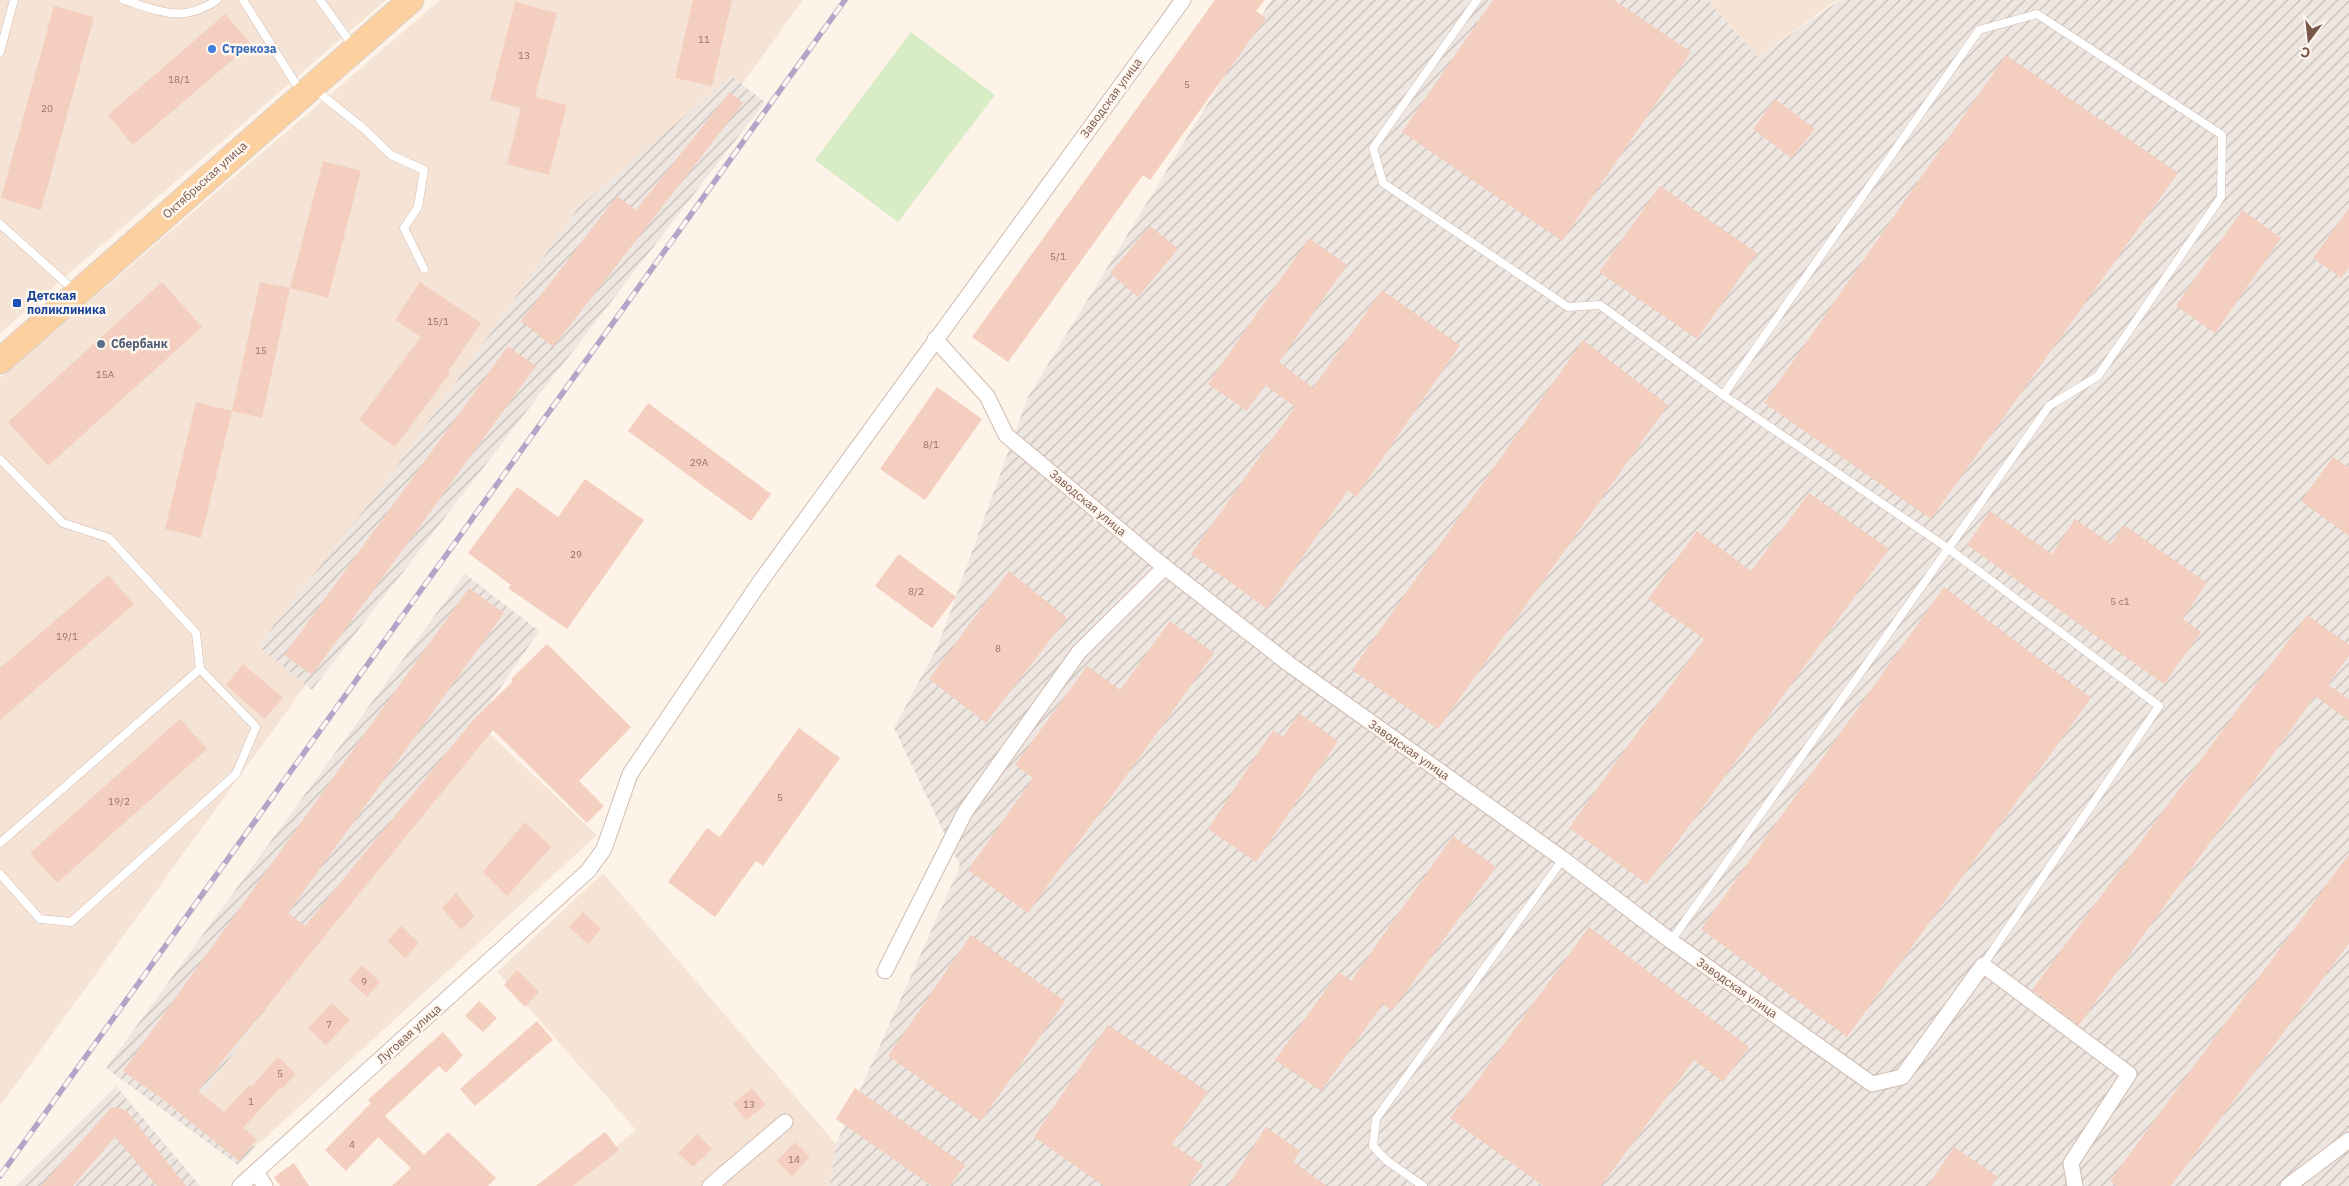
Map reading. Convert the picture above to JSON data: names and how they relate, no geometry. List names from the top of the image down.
{
  "streets": {
    "main road": ["Октябрьская улица"],
    "street": ["Заводская улица", "Луговая улица"]
  },
  "crossings": [
    ["Заводская улица", "Луговая улица"]
  ],
  "places": {
    "other": ["Стрекоза", "Сбербанк"],
    "transit": ["Детская поликлиника"]
  },
  "house_numbers": [
    "11",
    "13",
    "18/1",
    "5",
    "20",
    "5/1",
    "15/1",
    "15",
    "15А",
    "8/1",
    "29А",
    "29",
    "8/2",
    "5 с1",
    "19/1",
    "8",
    "5",
    "19/2",
    "9",
    "7",
    "5",
    "1",
    "13",
    "4",
    "14"
  ],
  "north": "bottom"
}
